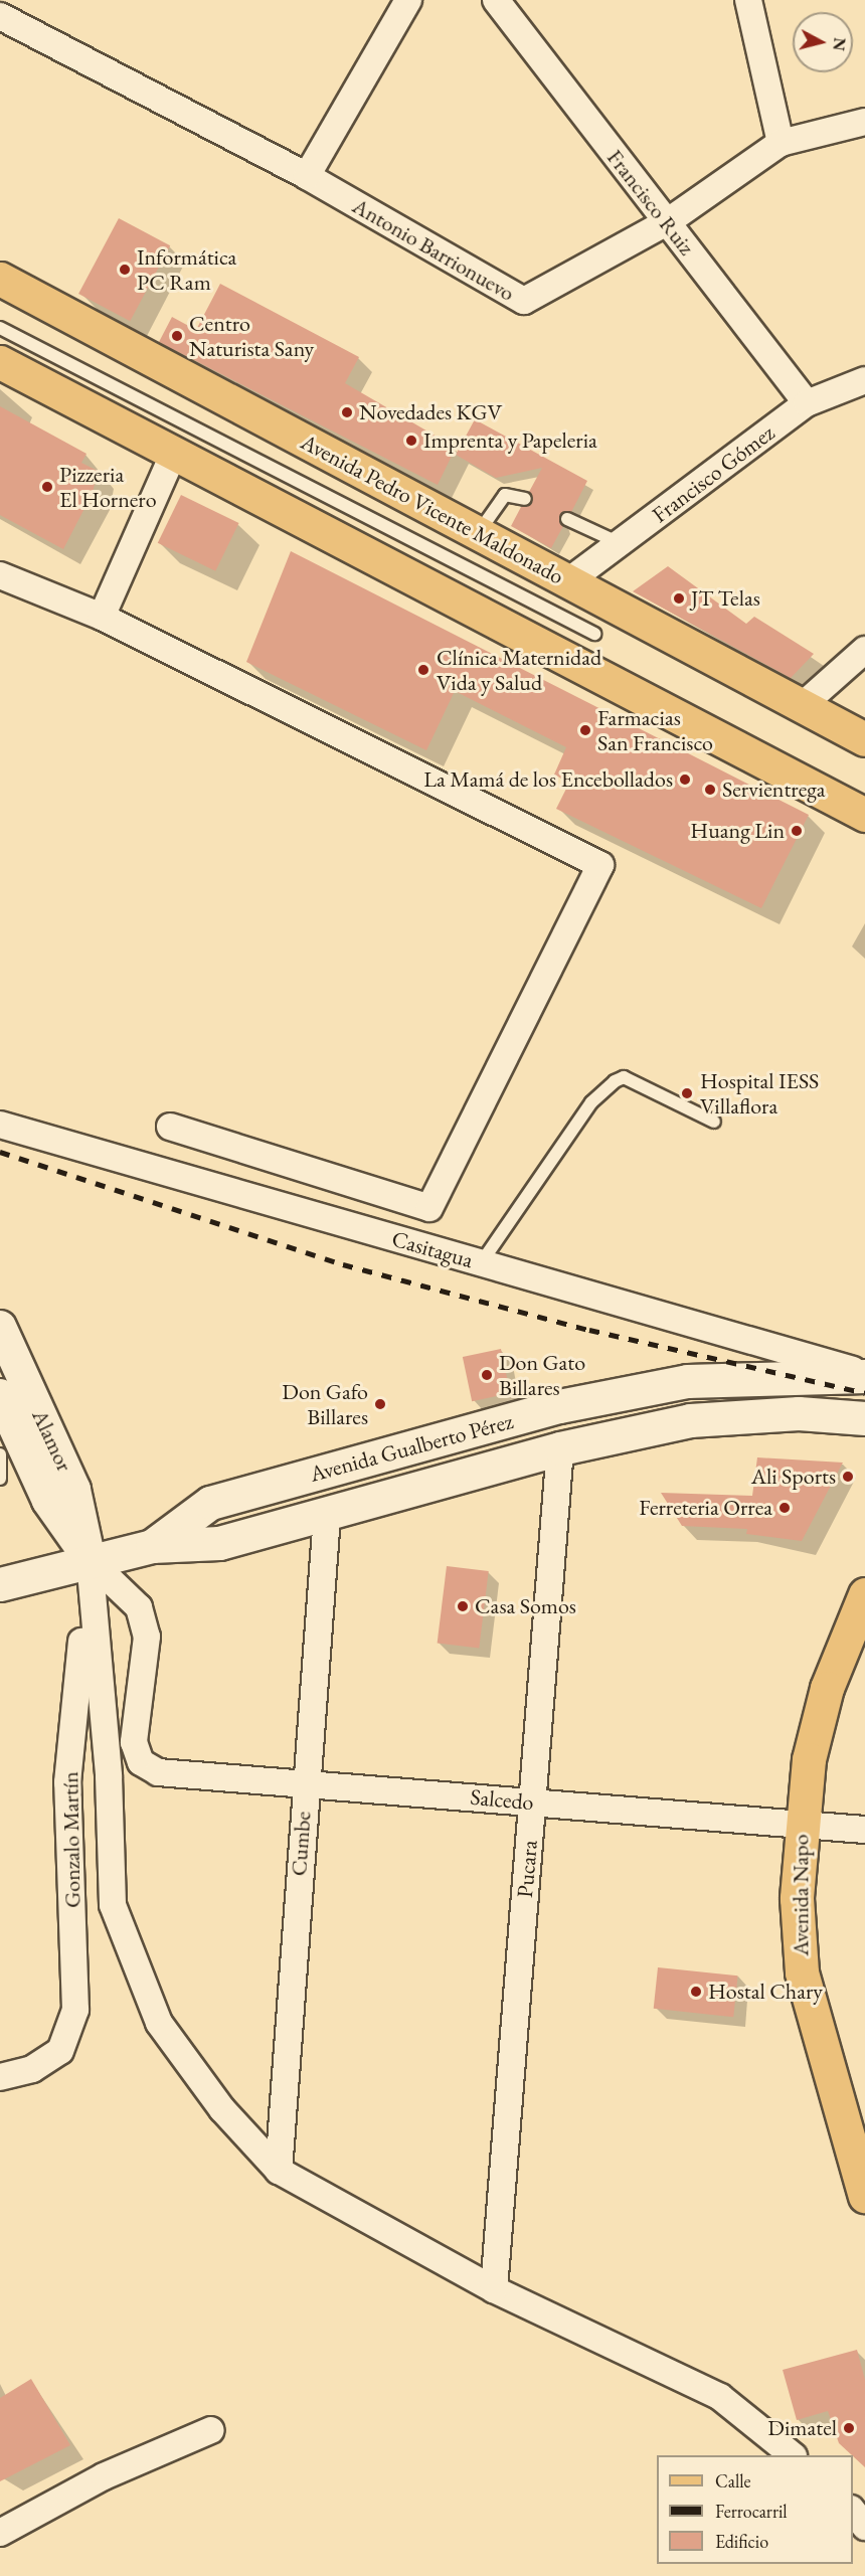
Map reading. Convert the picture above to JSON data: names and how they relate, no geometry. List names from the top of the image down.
{
  "streets": {
    "main road": ["Avenida Pedro Vicente Maldonado", "Avenida Gualberto Pérez", "Avenida Napo"],
    "street": [
      "Francisco Ruiz",
      "Antonio Barrionuevo",
      "Francisco Gómez",
      "Casitagua",
      "Alamor",
      "Salcedo",
      "Gonzalo Martín",
      "Cumbe",
      "Pucara"
    ]
  },
  "crossings": [
    ["Francisco Ruiz", "Antonio Barrionuevo"],
    ["Francisco Ruiz", "Francisco Gómez"],
    ["Francisco Gómez", "Avenida Pedro Vicente Maldonado"],
    ["Casitagua", "Avenida Gualberto Pérez"],
    ["Alamor", "Avenida Gualberto Pérez"],
    ["Alamor", "Salcedo"],
    ["Alamor", "Gonzalo Martín"],
    ["Avenida Gualberto Pérez", "Gonzalo Martín"],
    ["Avenida Gualberto Pérez", "Cumbe"],
    ["Avenida Gualberto Pérez", "Pucara"],
    ["Salcedo", "Cumbe"],
    ["Salcedo", "Pucara"],
    ["Salcedo", "Avenida Napo"]
  ],
  "places": [
    "Informática PC Ram",
    "Centro Naturista Sany",
    "Novedades KGV",
    "Imprenta y Papeleria",
    "Pizzeria El Hornero",
    "JT Telas",
    "Clínica Maternidad Vida y Salud",
    "Farmacias San Francisco",
    "La Mamá de los Encebollados",
    "Servientrega",
    "Huang Lin",
    "Hospital IESS Villaflora",
    "Don Gato Billares",
    "Don Gafo Billares",
    "Ali Sports",
    "Ferreteria Orrea",
    "Casa Somos",
    "Hostal Chary",
    "Dimatel"
  ],
  "legend": ["Calle", "Ferrocarril", "Edificio"],
  "north": "right"
}
